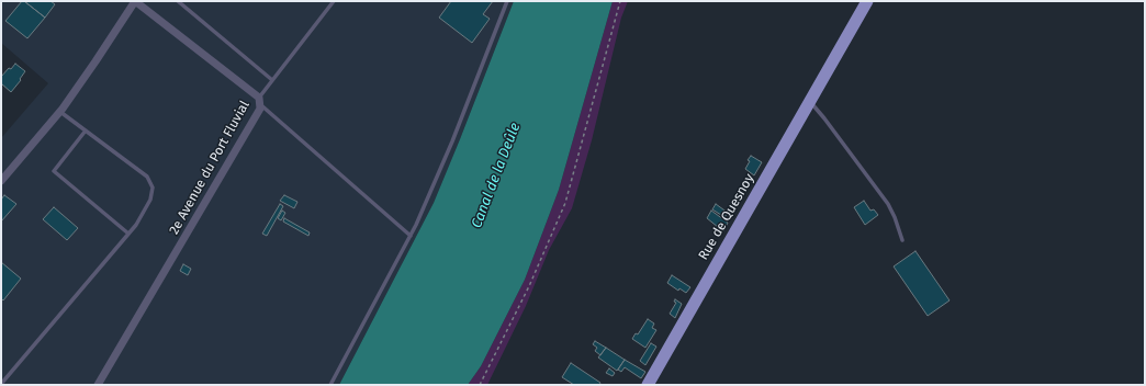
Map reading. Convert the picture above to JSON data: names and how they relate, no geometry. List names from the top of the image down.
{
  "streets": {
    "main road": ["Rue de Quesnoy"],
    "street": ["2e Avenue du Port Fluvial"]
  },
  "water": ["Canal de la Deûle"]
}
